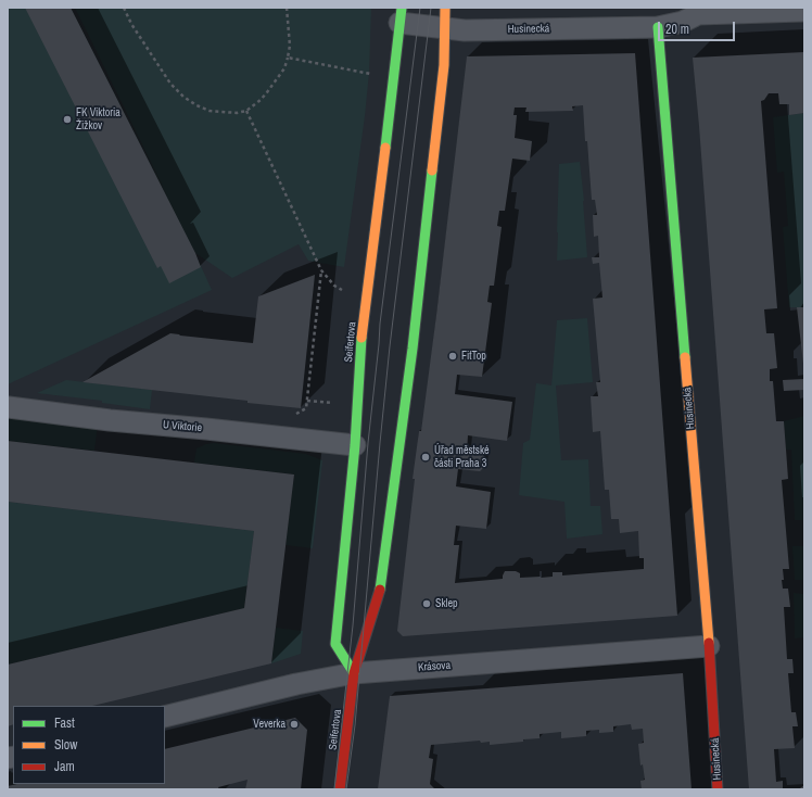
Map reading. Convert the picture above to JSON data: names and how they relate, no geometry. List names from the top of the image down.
{
  "streets": {
    "street": [
      "Husinecká",
      "Seifertova",
      "U Viktorie",
      "Krásova"
    ]
  },
  "crossings": [
    ["Husinecká", "Seifertova"],
    ["Husinecká", "Krásova"],
    ["Seifertova", "U Viktorie"],
    ["Seifertova", "Krásova"]
  ],
  "places": [
    "FK Viktoria Žižkov",
    "FitTop",
    "Úřad městské části Praha 3",
    "Sklep",
    "Veverka"
  ],
  "legend": ["Fast", "Slow", "Jam"],
  "scale_bar": "20 m"
}
